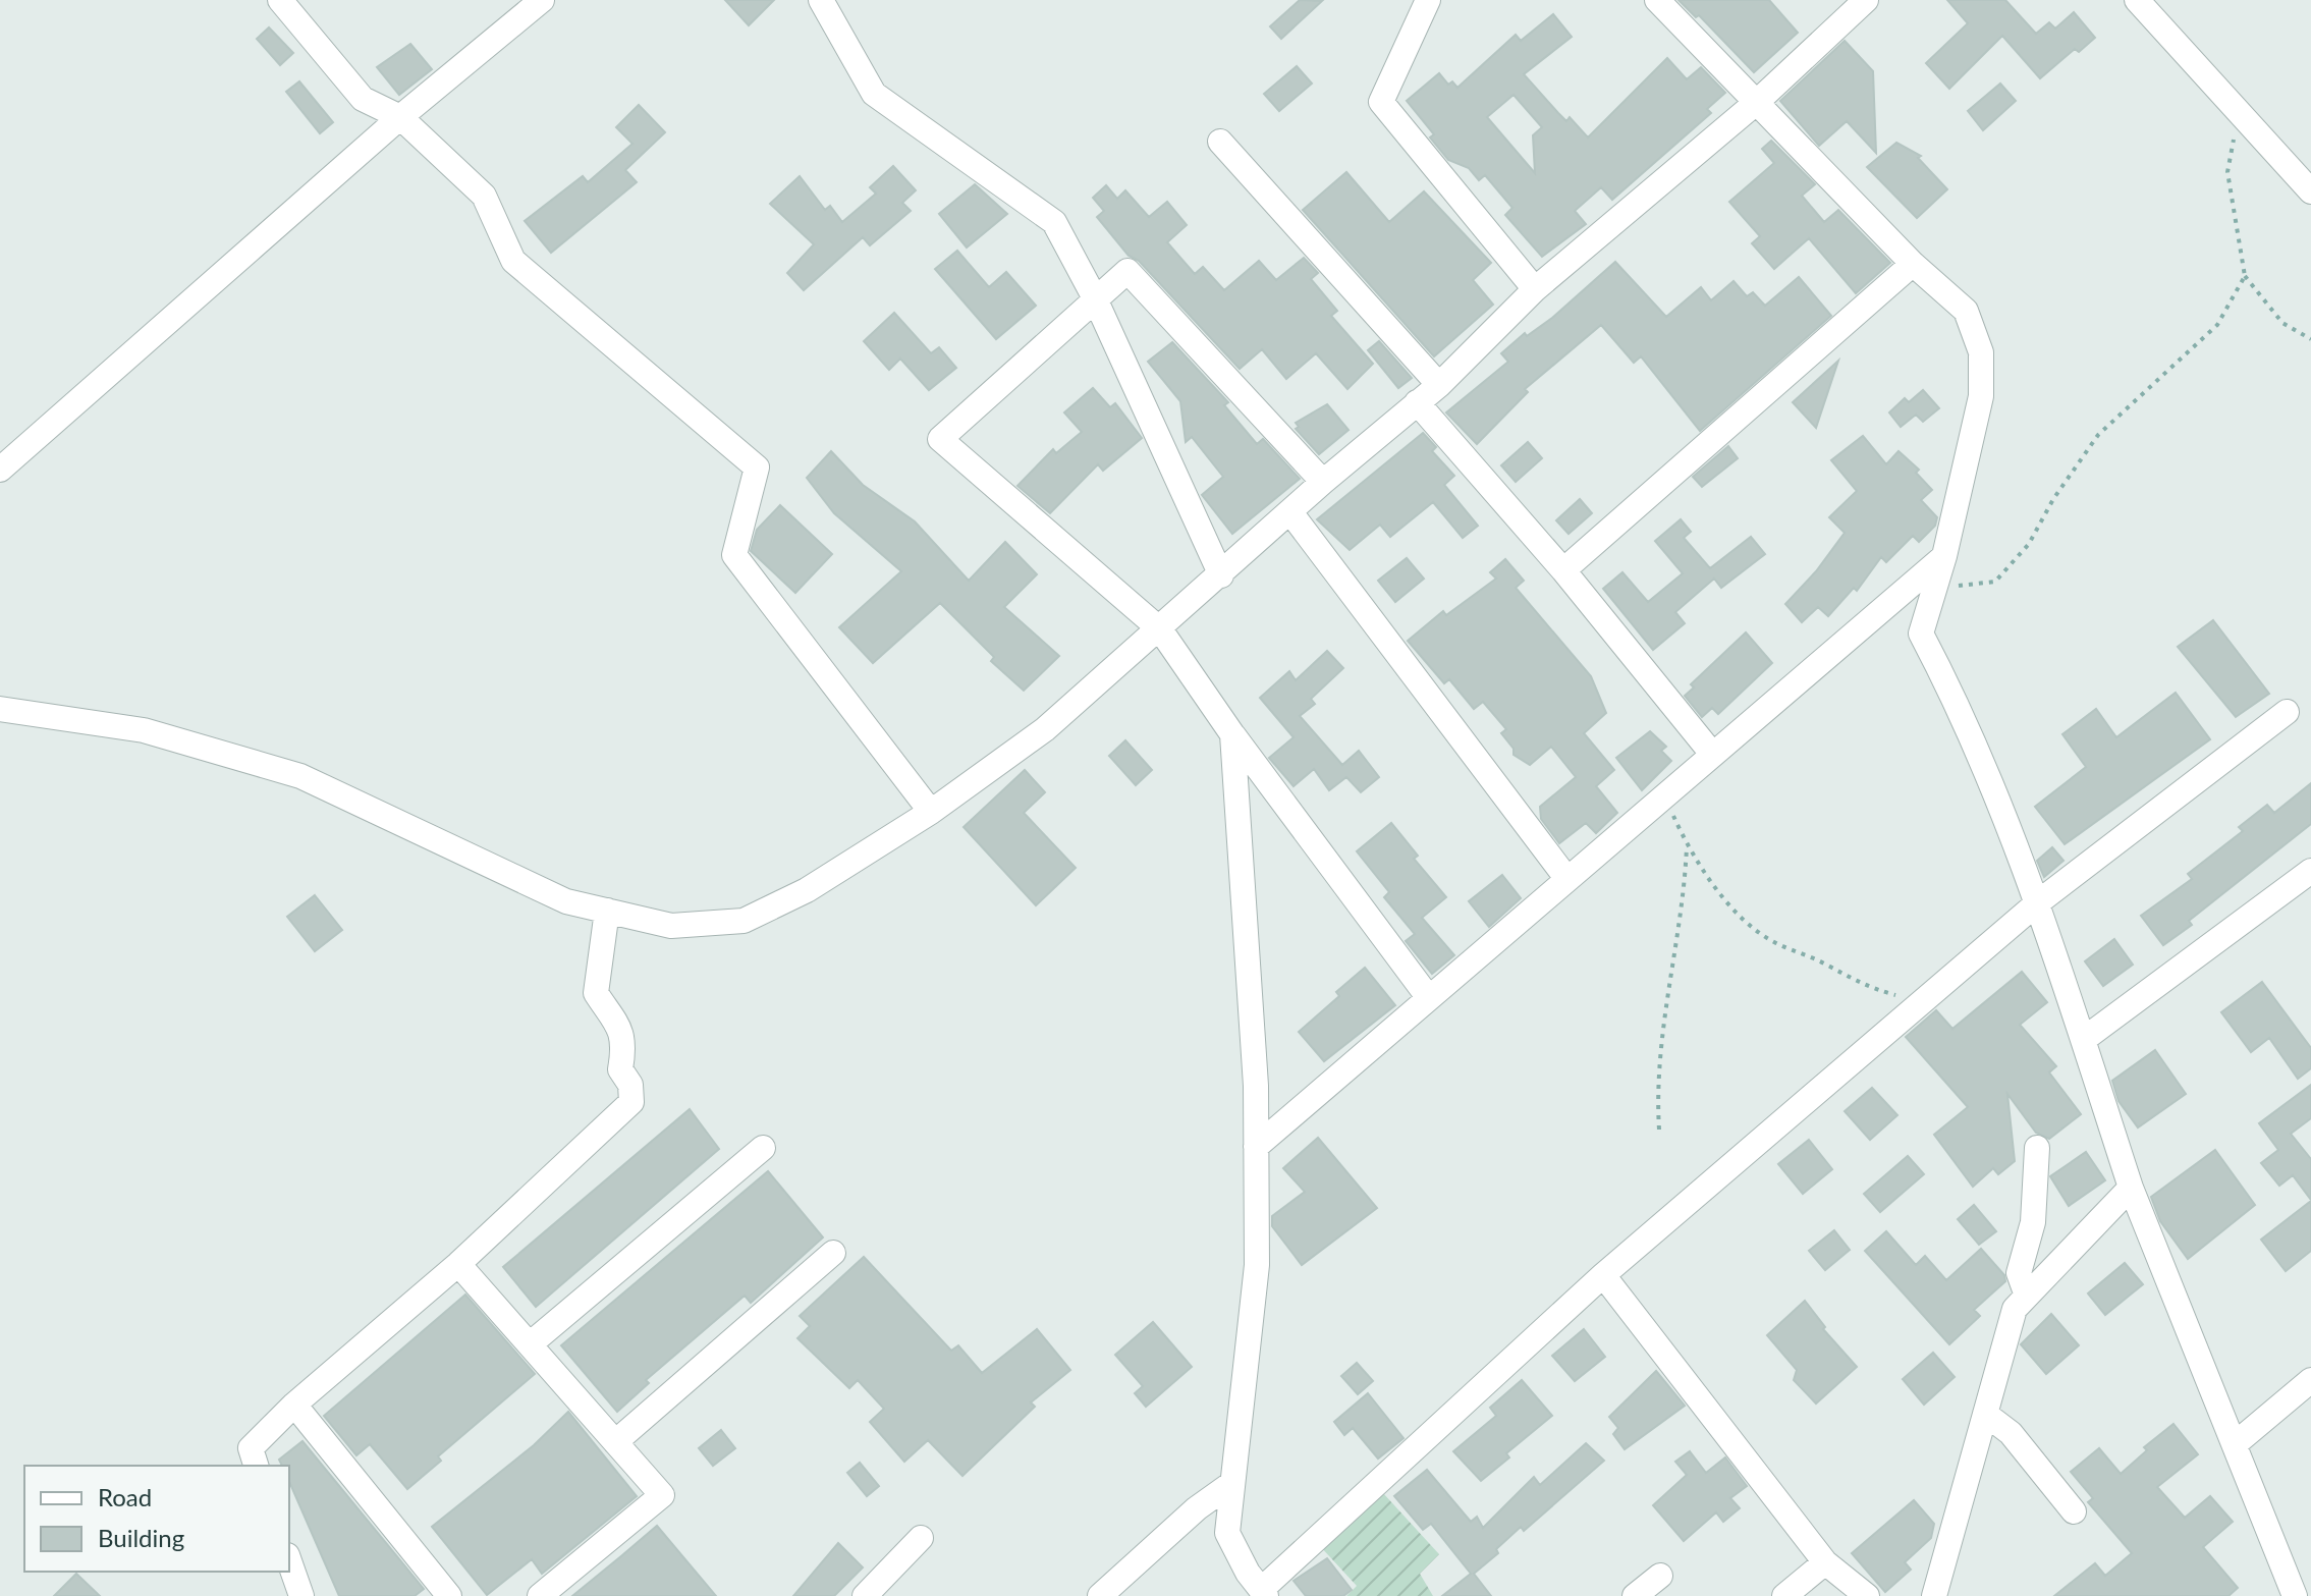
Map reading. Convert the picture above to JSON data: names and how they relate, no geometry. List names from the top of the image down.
{
  "legend": ["Road", "Building"]
}
